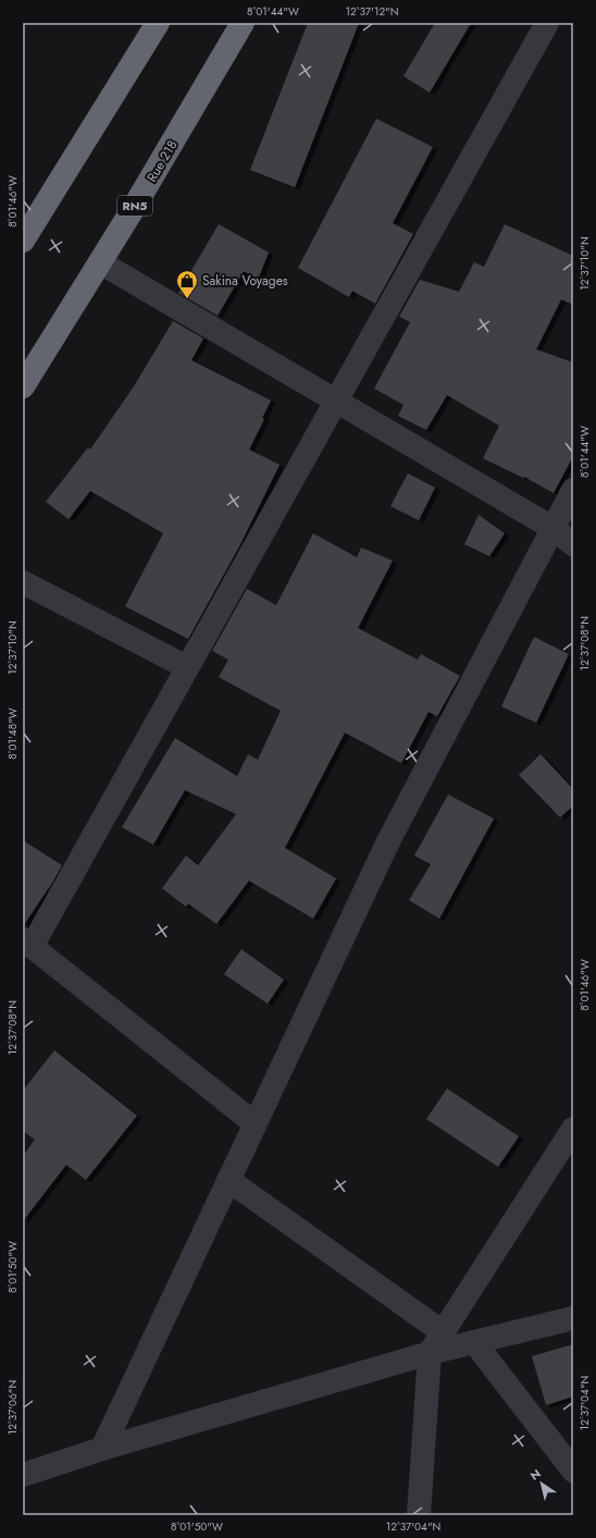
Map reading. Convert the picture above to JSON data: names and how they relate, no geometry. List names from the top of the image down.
{
  "streets": {
    "highway": ["Rue 218", "RN5"]
  },
  "places": {
    "shop": ["Sakina Voyages"]
  },
  "north": "top left",
  "coordinates": [
    "8°01'44\"W",
    "12°37'12\"N",
    "8°01'46\"W",
    "12°37'10\"N",
    "12°37'08\"N",
    "8°01'48\"W",
    "8°01'50\"W",
    "12°37'04\"N",
    "12°37'06\"N"
  ]
}
